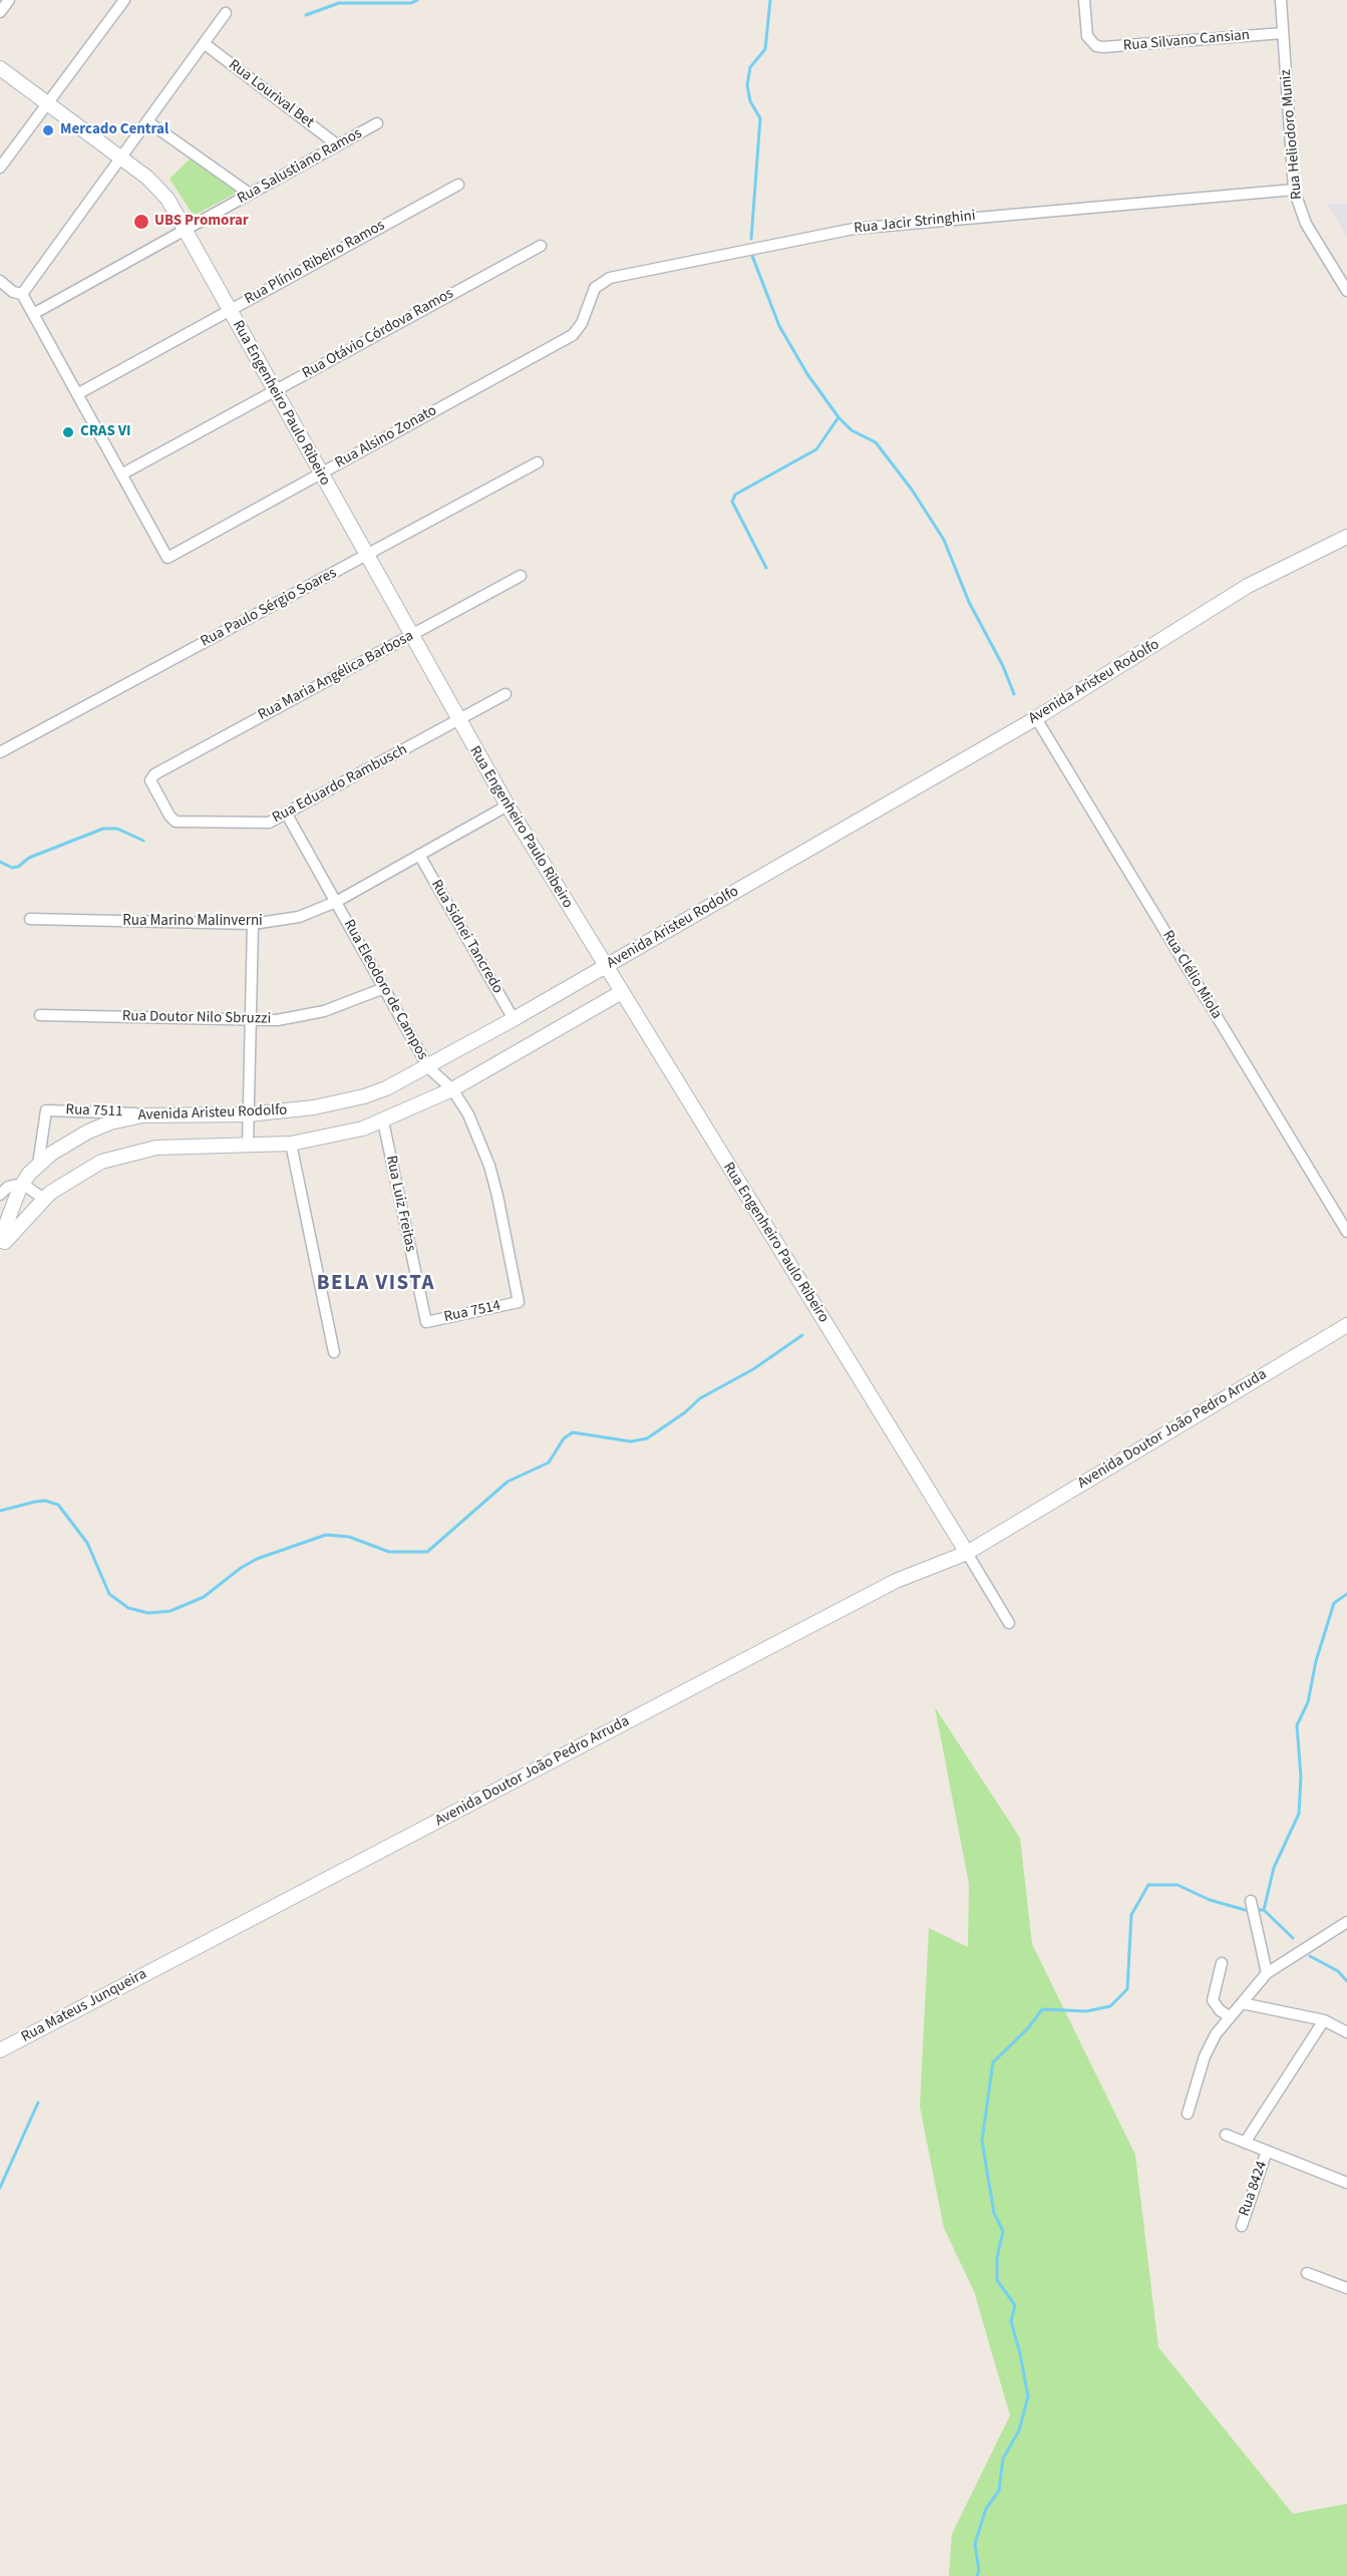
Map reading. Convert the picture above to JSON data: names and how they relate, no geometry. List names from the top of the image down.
{
  "streets": {
    "street": [
      "Rua Silvano Cansian",
      "Rua Lourival Bet",
      "Rua Heliodoro Muniz",
      "Rua Salustiano Ramos",
      "Rua Jacir Stringhini",
      "Rua Plínio Ribeiro Ramos",
      "Rua Otávio Córdova Ramos",
      "Rua Engenheiro Paulo Ribeiro",
      "Rua Alsino Zonato",
      "Rua Paulo Sérgio Soares",
      "Rua Maria Angélica Barbosa",
      "Avenida Aristeu Rodolfo",
      "Rua Eduardo Rambusch",
      "Rua Marino Malinverni",
      "Rua Sidnei Tancredo",
      "Rua Clélio Miola",
      "Rua Eleodoro de Campos",
      "Rua Doutor Nilo Sbruzzi",
      "Rua 7511",
      "Rua Luiz Freitas",
      "Rua 7514",
      "Avenida Doutor João Pedro Arruda",
      "Rua Mateus Junqueira",
      "Rua 8424"
    ]
  },
  "crossings": [
    ["Rua Silvano Cansian", "Rua Heliodoro Muniz"],
    ["Rua Lourival Bet", "Rua Salustiano Ramos"],
    ["Rua Heliodoro Muniz", "Rua Jacir Stringhini"],
    ["Rua Salustiano Ramos", "Rua Engenheiro Paulo Ribeiro"],
    ["Rua Jacir Stringhini", "Rua Alsino Zonato"],
    ["Rua Plínio Ribeiro Ramos", "Rua Engenheiro Paulo Ribeiro"],
    ["Rua Otávio Córdova Ramos", "Rua Engenheiro Paulo Ribeiro"],
    ["Rua Otávio Córdova Ramos", "Rua Alsino Zonato"],
    ["Rua Engenheiro Paulo Ribeiro", "Rua Alsino Zonato"],
    ["Rua Engenheiro Paulo Ribeiro", "Rua Paulo Sérgio Soares"],
    ["Rua Engenheiro Paulo Ribeiro", "Rua Maria Angélica Barbosa"],
    ["Rua Engenheiro Paulo Ribeiro", "Avenida Aristeu Rodolfo"],
    ["Rua Engenheiro Paulo Ribeiro", "Rua Eduardo Rambusch"],
    ["Rua Engenheiro Paulo Ribeiro", "Rua Marino Malinverni"],
    ["Rua Engenheiro Paulo Ribeiro", "Avenida Doutor João Pedro Arruda"],
    ["Rua Maria Angélica Barbosa", "Rua Eduardo Rambusch"],
    ["Avenida Aristeu Rodolfo", "Rua Sidnei Tancredo"],
    ["Avenida Aristeu Rodolfo", "Rua Clélio Miola"],
    ["Avenida Aristeu Rodolfo", "Rua Eleodoro de Campos"],
    ["Avenida Aristeu Rodolfo", "Rua 7511"],
    ["Avenida Aristeu Rodolfo", "Rua Luiz Freitas"],
    ["Rua Eduardo Rambusch", "Rua Eleodoro de Campos"],
    ["Rua Marino Malinverni", "Rua Sidnei Tancredo"],
    ["Rua Marino Malinverni", "Rua Eleodoro de Campos"],
    ["Rua Eleodoro de Campos", "Rua Doutor Nilo Sbruzzi"],
    ["Rua Eleodoro de Campos", "Rua 7514"],
    ["Rua Luiz Freitas", "Rua 7514"],
    ["Avenida Doutor João Pedro Arruda", "Rua Mateus Junqueira"]
  ],
  "districts": ["BELA VISTA"],
  "places": ["Mercado Central", "UBS Promorar", "CRAS VI"]
}
